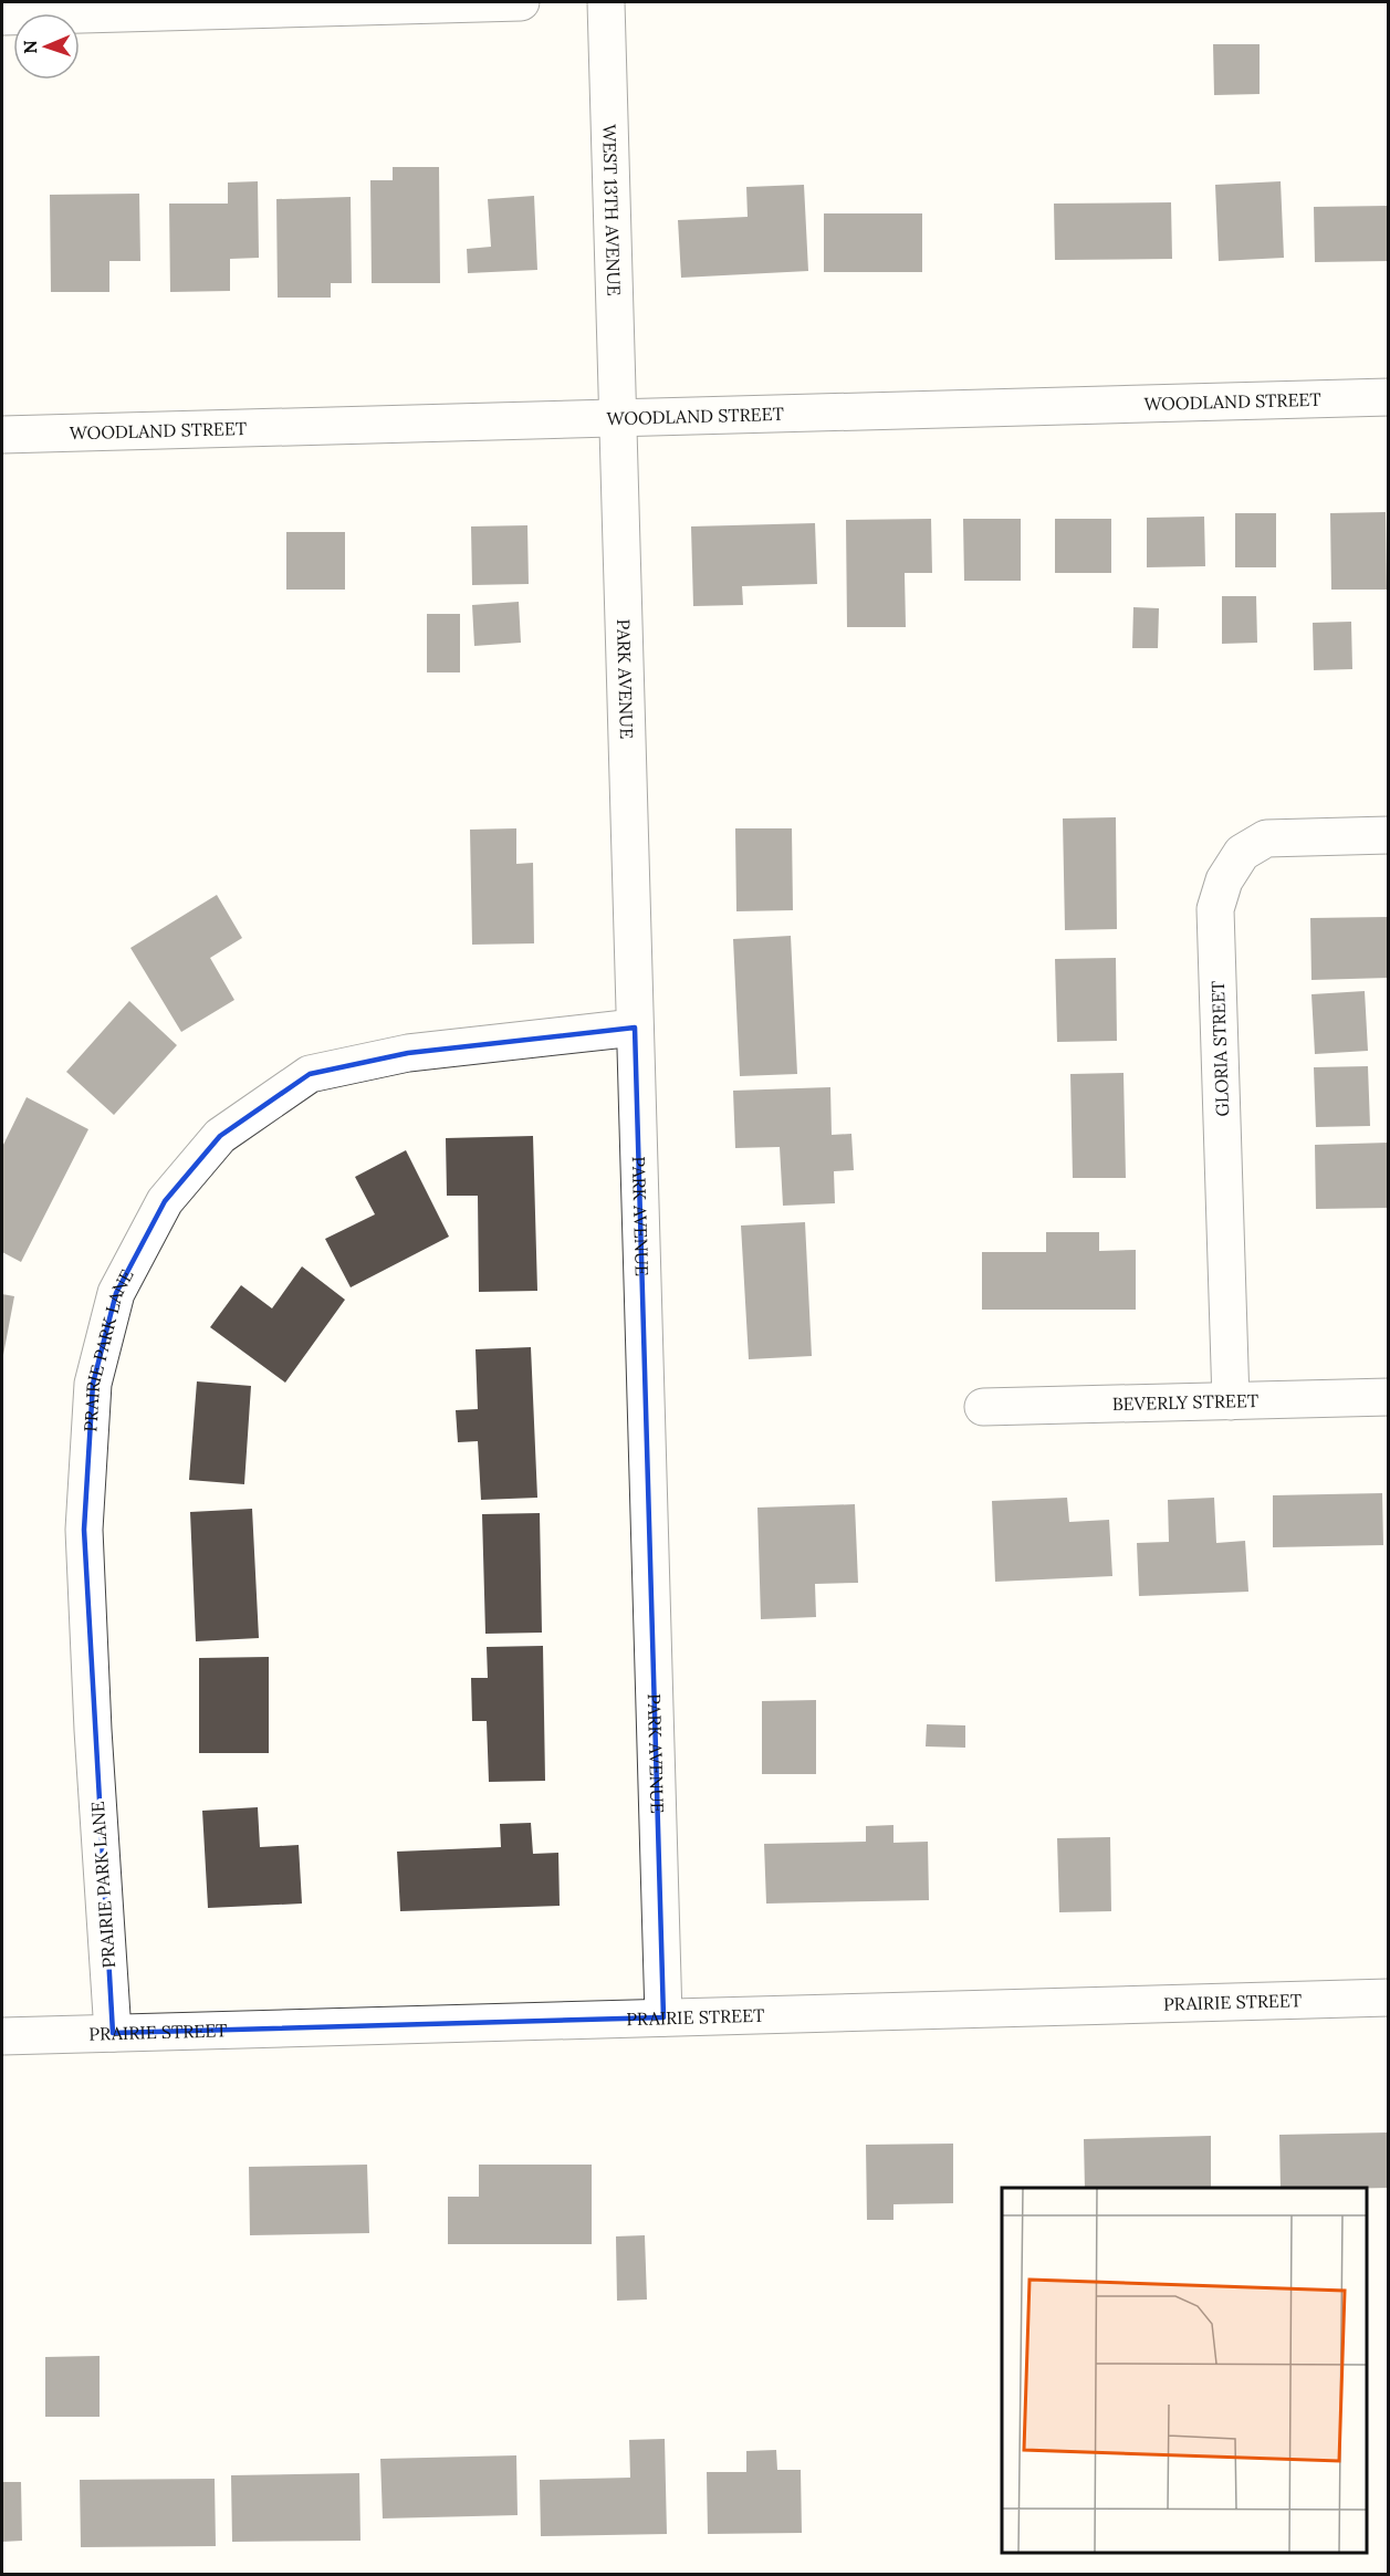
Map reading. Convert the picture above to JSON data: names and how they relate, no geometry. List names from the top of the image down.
{
  "streets": {
    "street": [
      "WEST 13TH AVENUE",
      "WOODLAND STREET",
      "PARK AVENUE",
      "GLORIA STREET",
      "PRAIRIE PARK LANE",
      "BEVERLY STREET",
      "PRAIRIE STREET"
    ]
  },
  "crossings": [
    ["WEST 13TH AVENUE", "WOODLAND STREET"],
    ["WEST 13TH AVENUE", "PARK AVENUE"],
    ["WOODLAND STREET", "PARK AVENUE"],
    ["PARK AVENUE", "PRAIRIE PARK LANE"],
    ["PARK AVENUE", "PRAIRIE STREET"],
    ["GLORIA STREET", "BEVERLY STREET"],
    ["PRAIRIE PARK LANE", "PRAIRIE STREET"]
  ],
  "north": "left"
}
